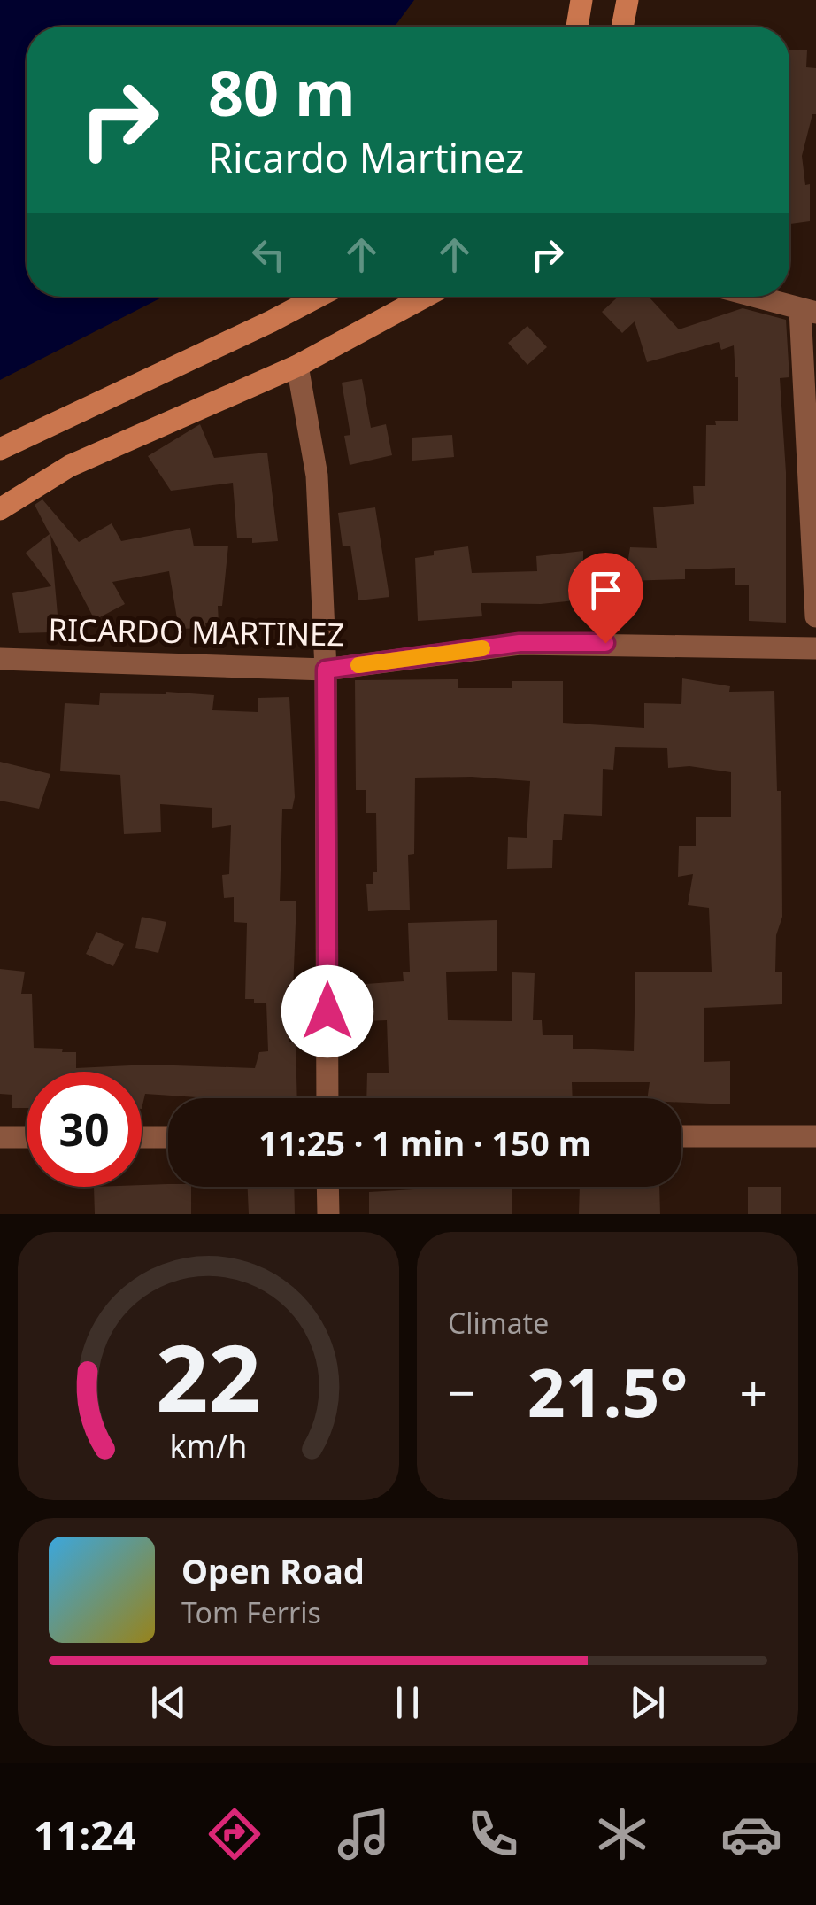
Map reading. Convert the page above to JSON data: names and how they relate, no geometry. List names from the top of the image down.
{
  "streets": {
    "street": ["RICARDO MARTINEZ"]
  },
  "page": {
    "turn": ["80 m", "Ricardo Martinez"],
    "limit": "30",
    "trip": "11:25 · 1 min · 150 m",
    "tile": "Climate",
    "heat": ["−", "21.5°", "+"],
    "song": ["Open Road", "Tom Ferris"],
    "tabs": "11:24",
    "gauge": ["22", "km/h"]
  }
}
